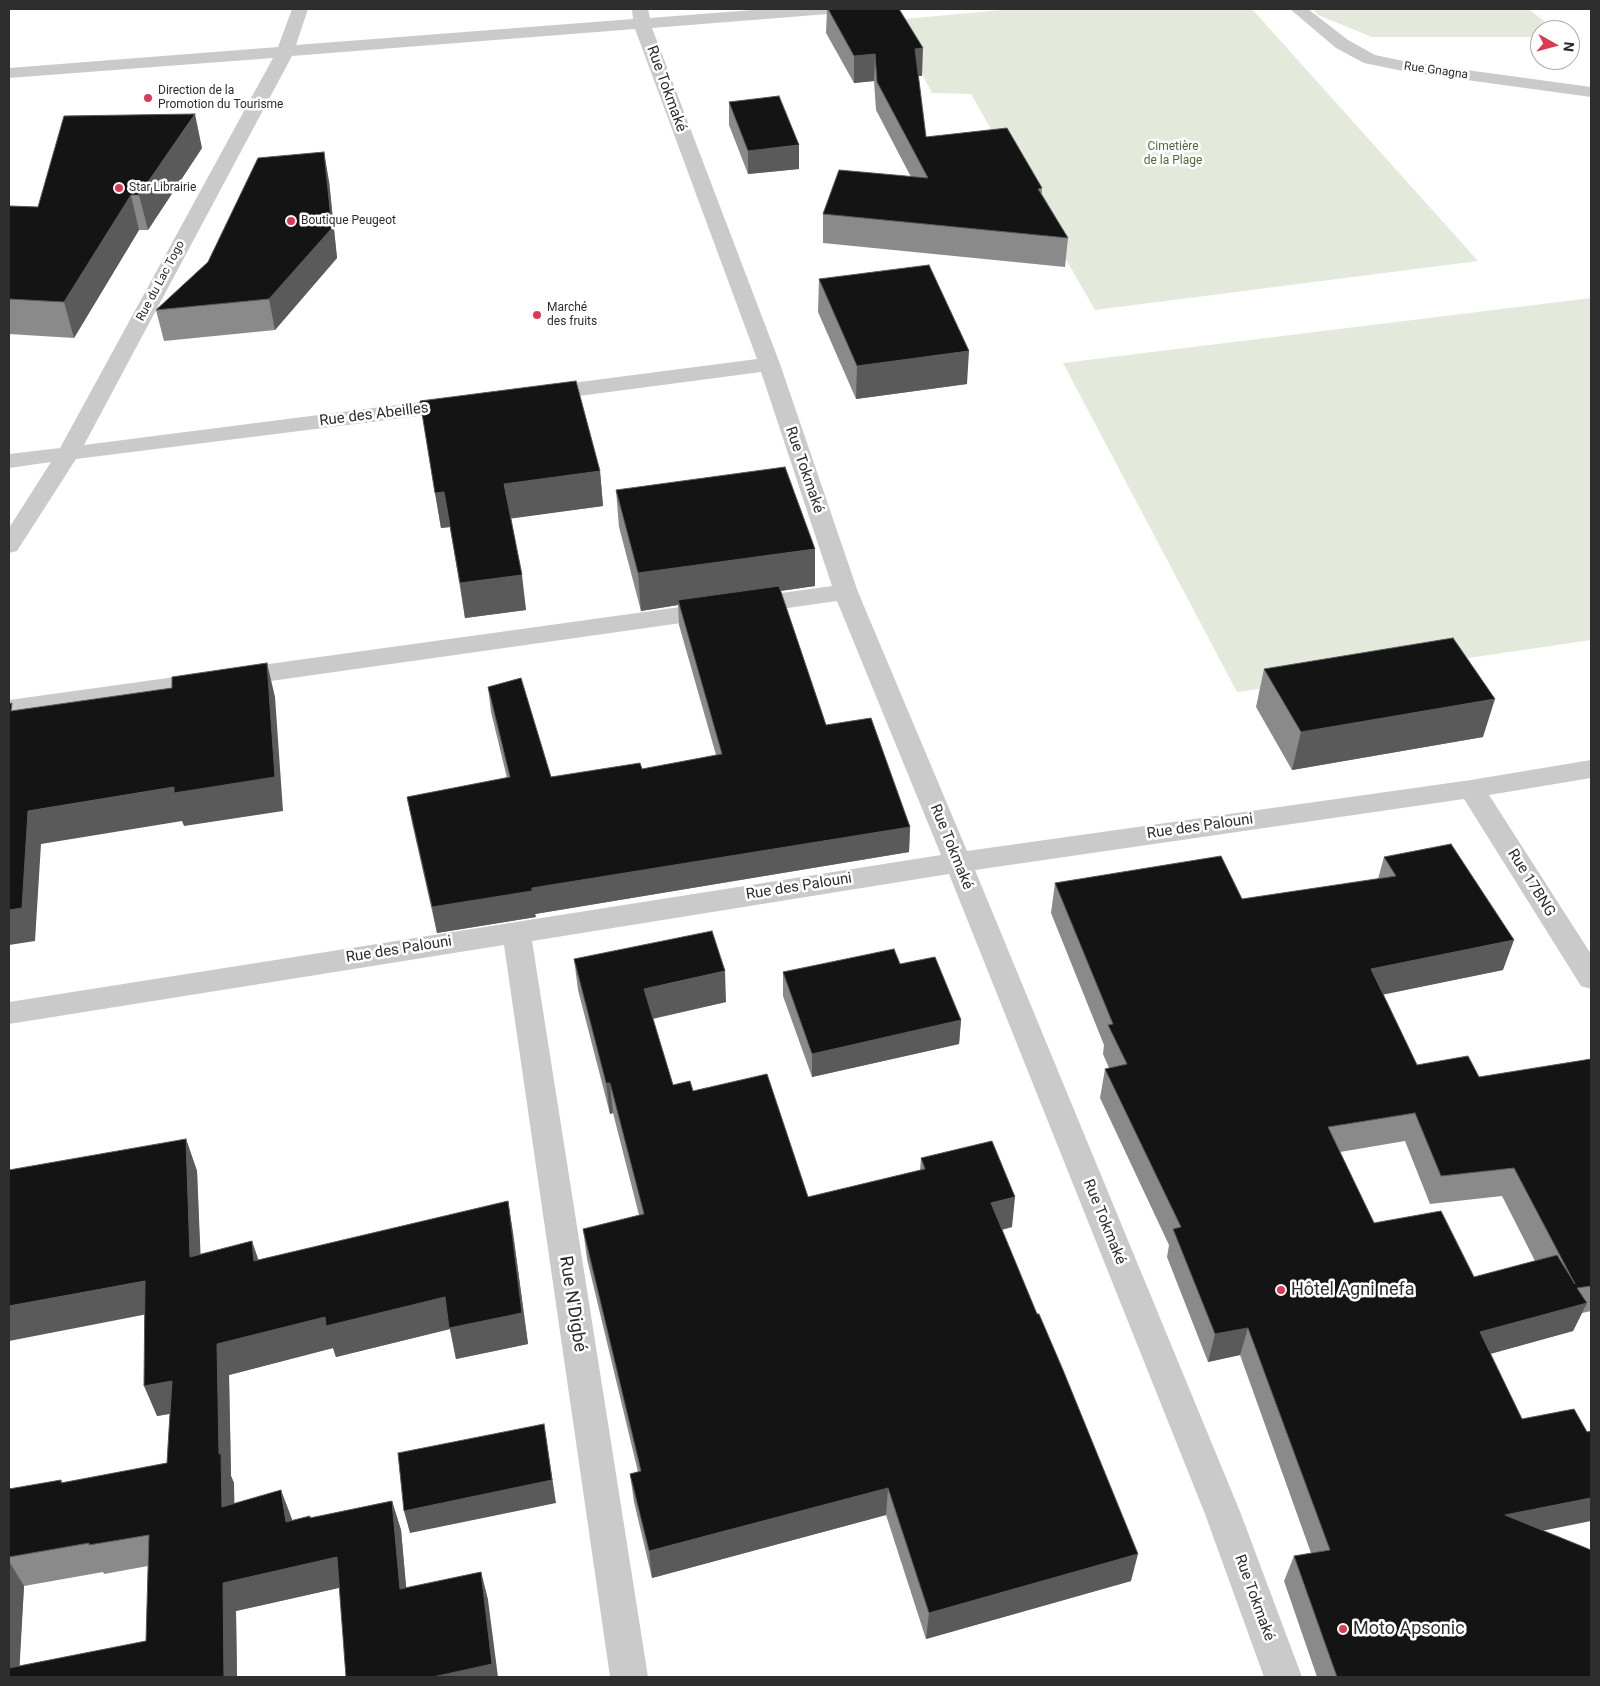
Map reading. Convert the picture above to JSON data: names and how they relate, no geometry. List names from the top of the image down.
{
  "streets": {
    "street": [
      "Rue Gnagna",
      "Rue Tokmaké",
      "Rue du Lac Togo",
      "Rue des Abeilles",
      "Rue des Palouni",
      "Rue 17BNG",
      "Rue N'Digbé"
    ]
  },
  "crossings": [
    ["Rue Tokmaké", "Rue des Palouni"],
    ["Rue du Lac Togo", "Rue des Abeilles"],
    ["Rue des Palouni", "Rue 17BNG"],
    ["Rue des Palouni", "Rue N'Digbé"]
  ],
  "parks": ["Cimetière de la Plage"],
  "places": [
    "Direction de la Promotion du Tourisme",
    "Star Librairie",
    "Boutique Peugeot",
    "Marché des fruits",
    "Hôtel Agni nefa",
    "Moto Apsonic"
  ],
  "north": "right"
}
